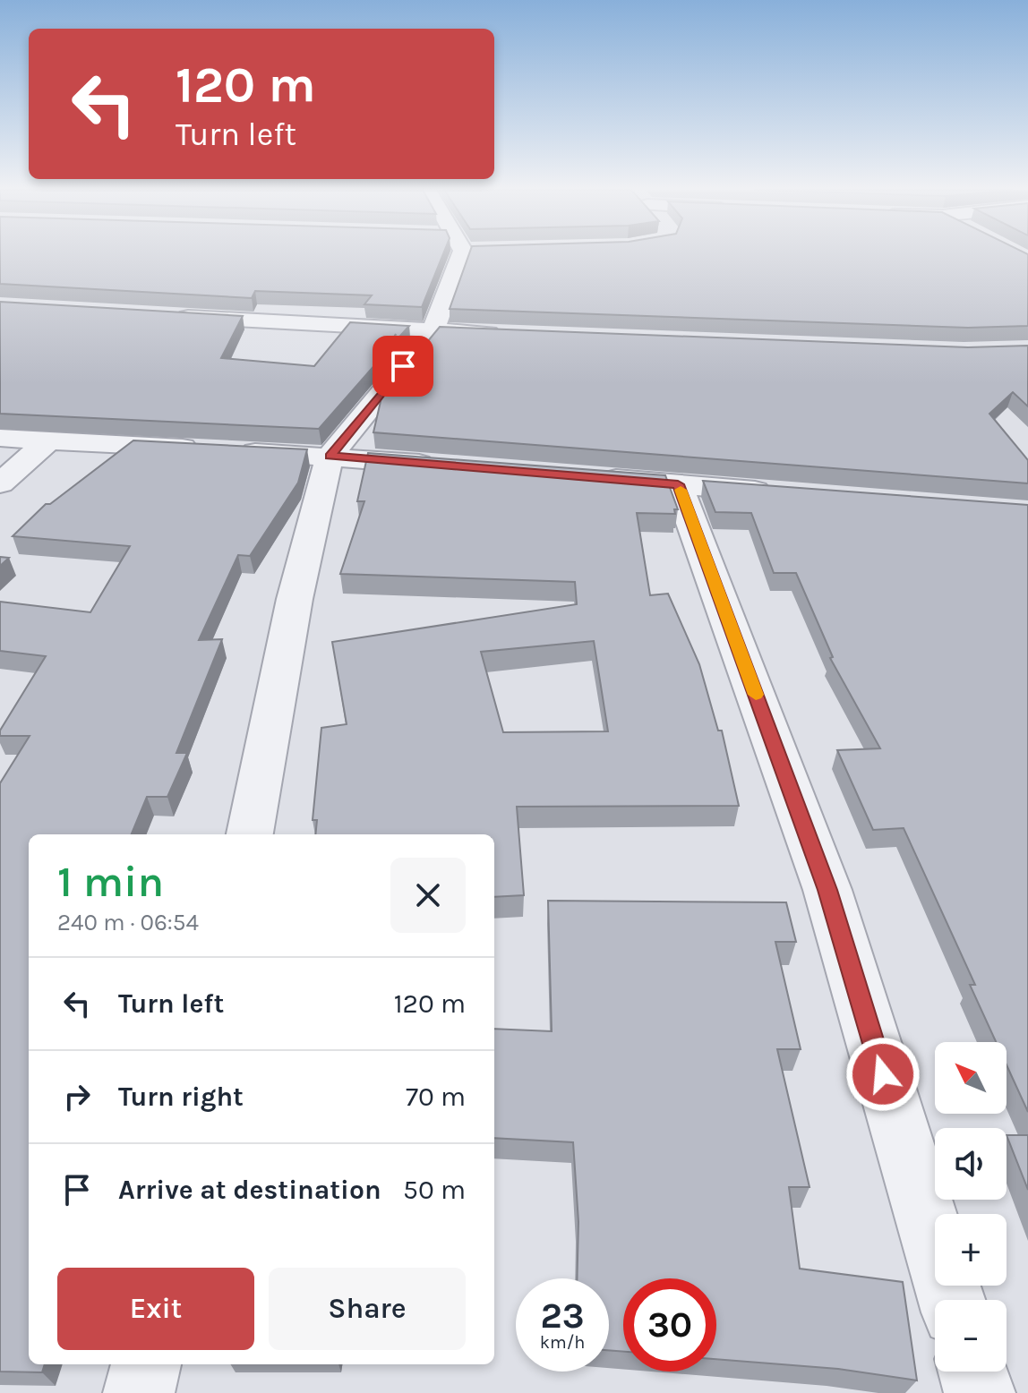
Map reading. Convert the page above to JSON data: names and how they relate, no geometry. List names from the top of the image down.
{
  "north": "top left",
  "page": {
    "turn": ["120 m", "Turn left"],
    "heading": ["1 min", "240 m · 06:54"],
    "list": [
      {
        "name": "Turn left",
        "value": "120 m"
      },
      {
        "name": "Turn right",
        "value": "70 m"
      },
      {
        "name": "Arrive at destination",
        "value": "50 m"
      }
    ],
    "map_buttons": ["+", "−"],
    "buttons": ["Exit", "Share"],
    "speed": "23 km/h",
    "limit": "30"
  }
}
